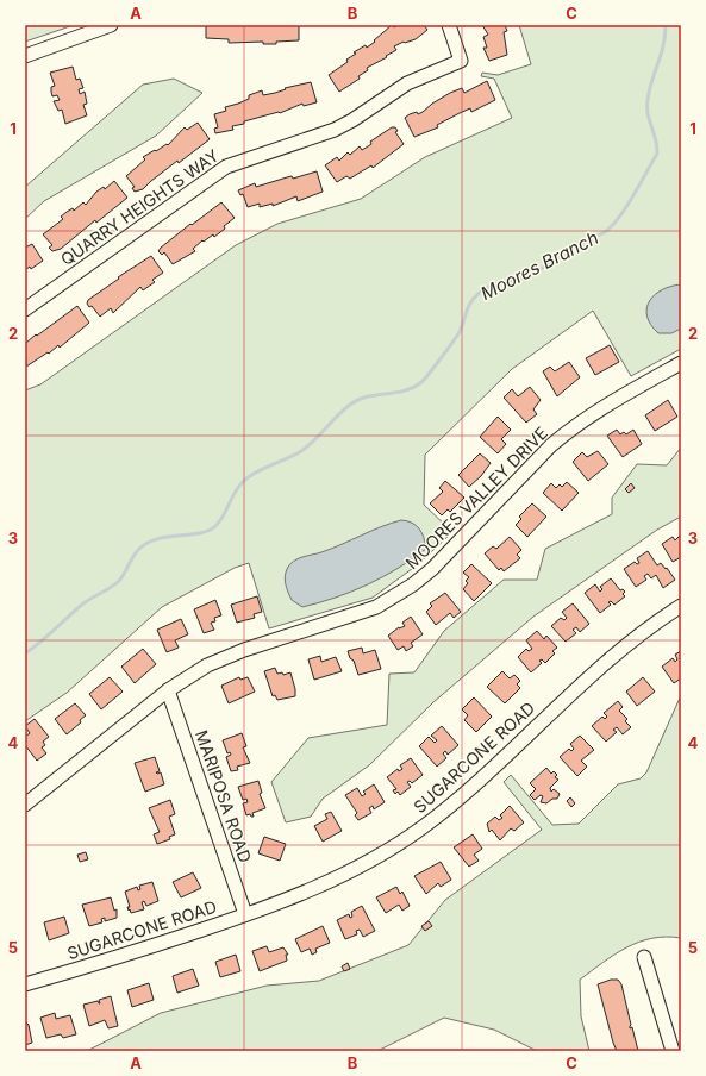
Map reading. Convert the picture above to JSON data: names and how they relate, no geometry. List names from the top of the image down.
{
  "streets": {
    "street": [
      "QUARRY HEIGHTS WAY",
      "MOORES VALLEY DRIVE",
      "SUGARCONE ROAD",
      "MARIPOSA ROAD"
    ]
  },
  "crossings": [
    ["MOORES VALLEY DRIVE", "MARIPOSA ROAD"],
    ["SUGARCONE ROAD", "MARIPOSA ROAD"]
  ],
  "water": ["Moores Branch"],
  "grid": {
    "columns": ["A", "B", "C"],
    "rows": [
      "1",
      "2",
      "3",
      "4",
      "5"
    ]
  }
}
